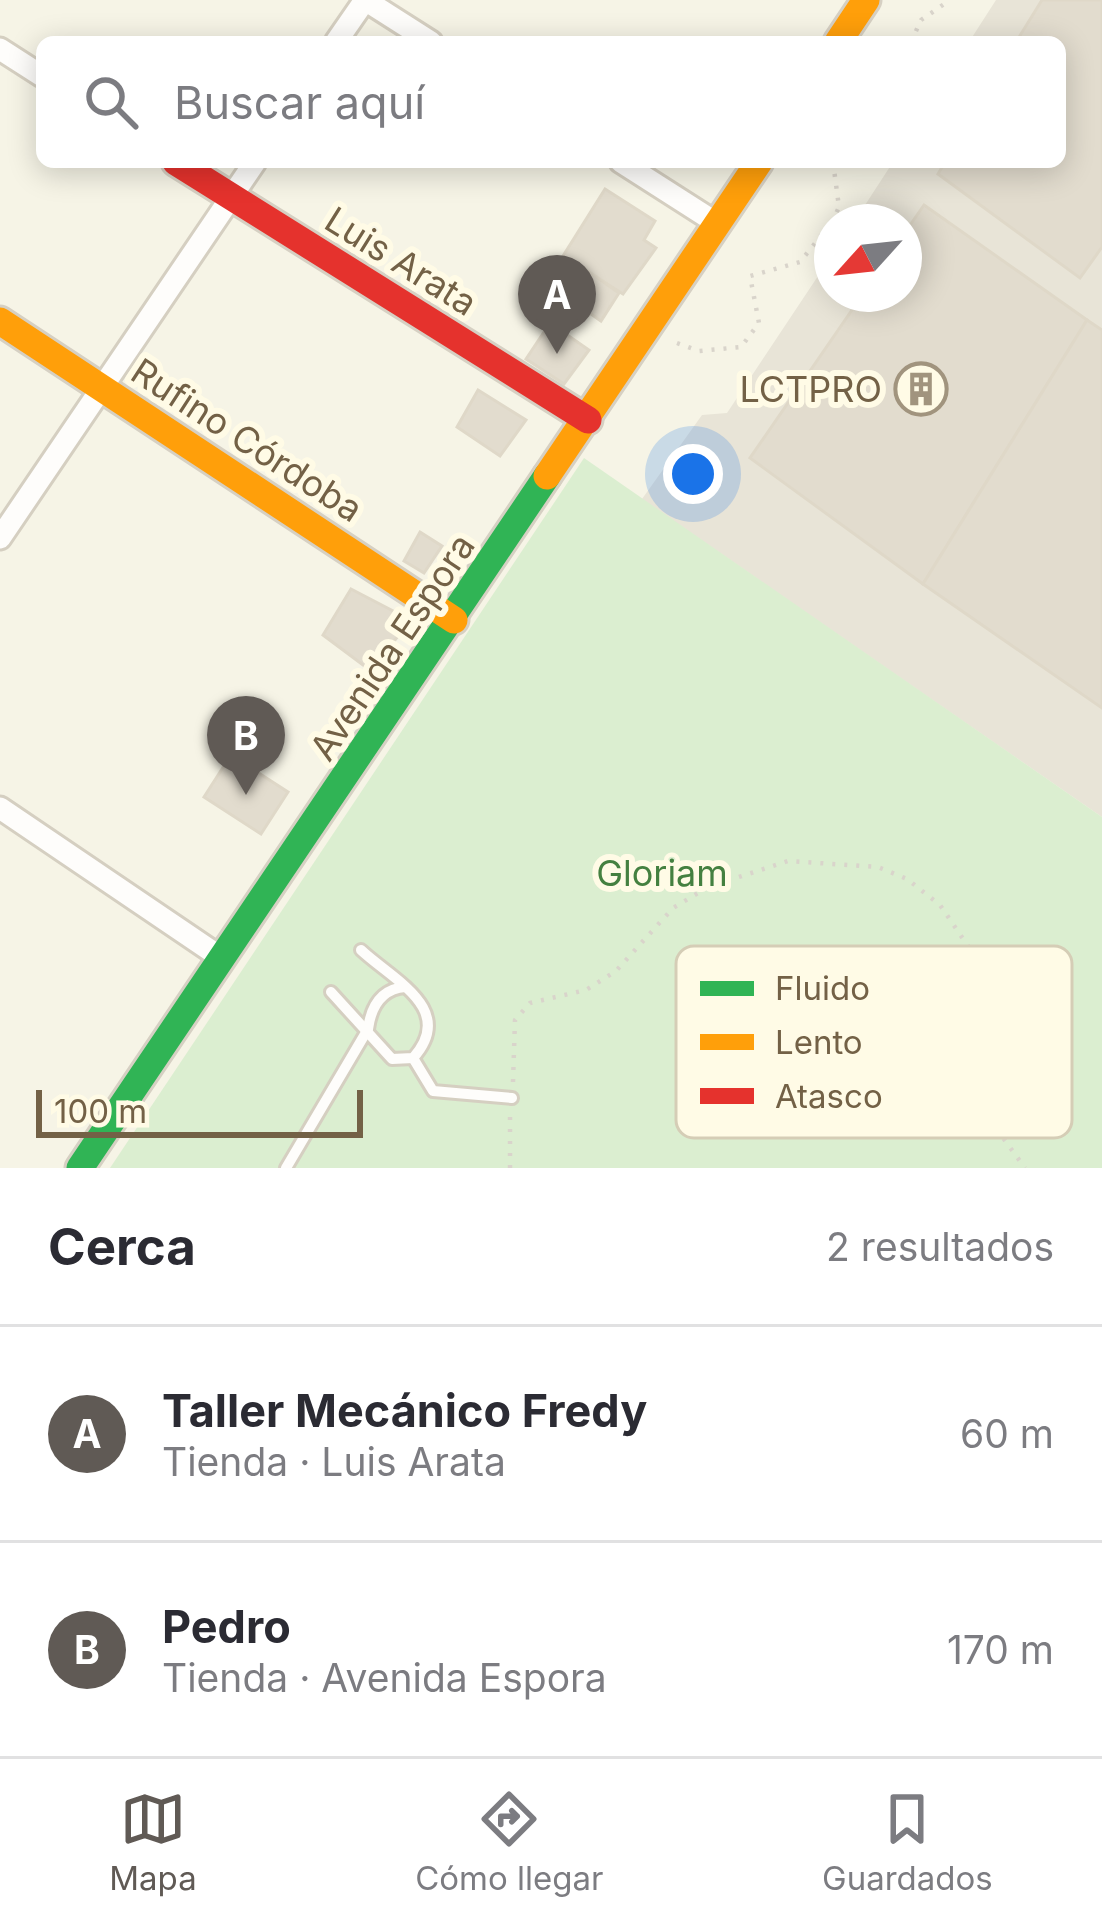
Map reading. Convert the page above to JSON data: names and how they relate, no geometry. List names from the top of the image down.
{
  "streets": {
    "main road": ["Luis Arata", "Rufino Córdoba", "Avenida Espora"]
  },
  "crossings": [
    ["Luis Arata", "Avenida Espora"],
    ["Rufino Córdoba", "Avenida Espora"]
  ],
  "parks": ["Gloriam"],
  "places": {
    "building": ["LCTPRO"]
  },
  "legend": ["Fluido", "Lento", "Atasco"],
  "scale_bar": "100 m",
  "north": "bottom left",
  "page": {
    "search": "Buscar aquí",
    "pins": ["A", "B"],
    "scale": "100 m",
    "heading": ["Cerca", "2 resultados"],
    "list": [
      {
        "mark": "A",
        "name": "Taller Mecánico Fredy",
        "note": "Tienda · Luis Arata",
        "value": "60 m"
      },
      {
        "mark": "B",
        "name": "Pedro",
        "note": "Tienda · Avenida Espora",
        "value": "170 m"
      }
    ],
    "nav": ["Mapa", "Cómo llegar", "Guardados"]
  }
}
